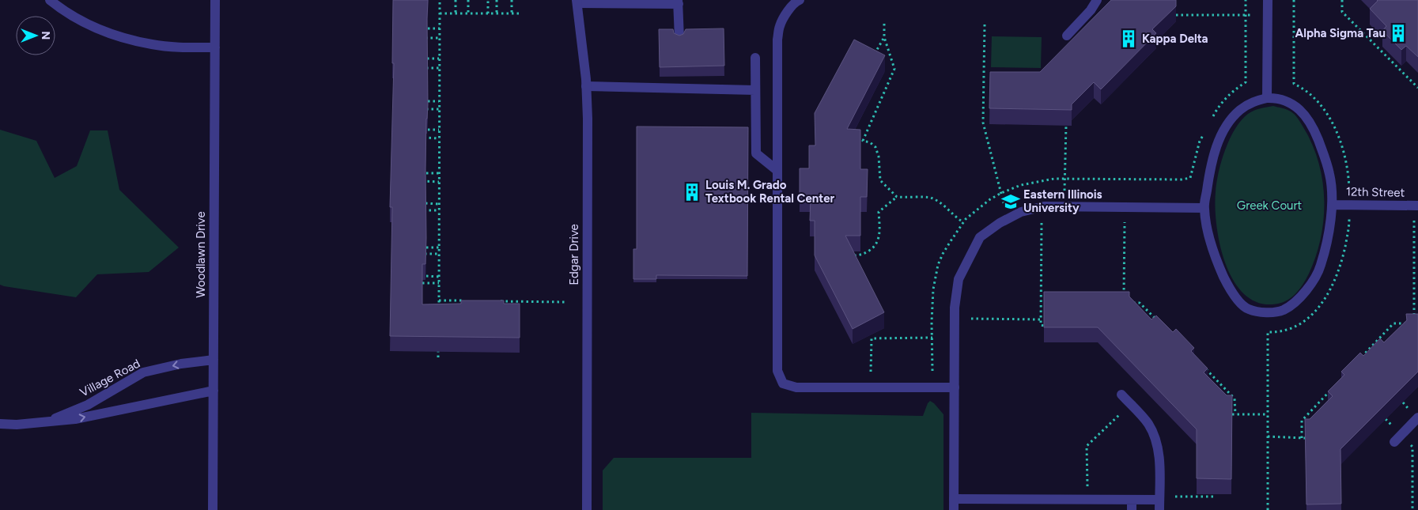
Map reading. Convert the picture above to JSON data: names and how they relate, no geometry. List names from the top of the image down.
{
  "streets": {
    "street": [
      "12th Street",
      "Woodlawn Drive",
      "Edgar Drive",
      "Village Road"
    ]
  },
  "crossings": [
    ["Woodlawn Drive", "Village Road"]
  ],
  "parks": ["Greek Court"],
  "places": {
    "building": ["Alpha Sigma Tau", "Kappa Delta", "Louis M. Grado Textbook Rental Center"],
    "school or university": ["Eastern Illinois University"]
  },
  "north": "right"
}
